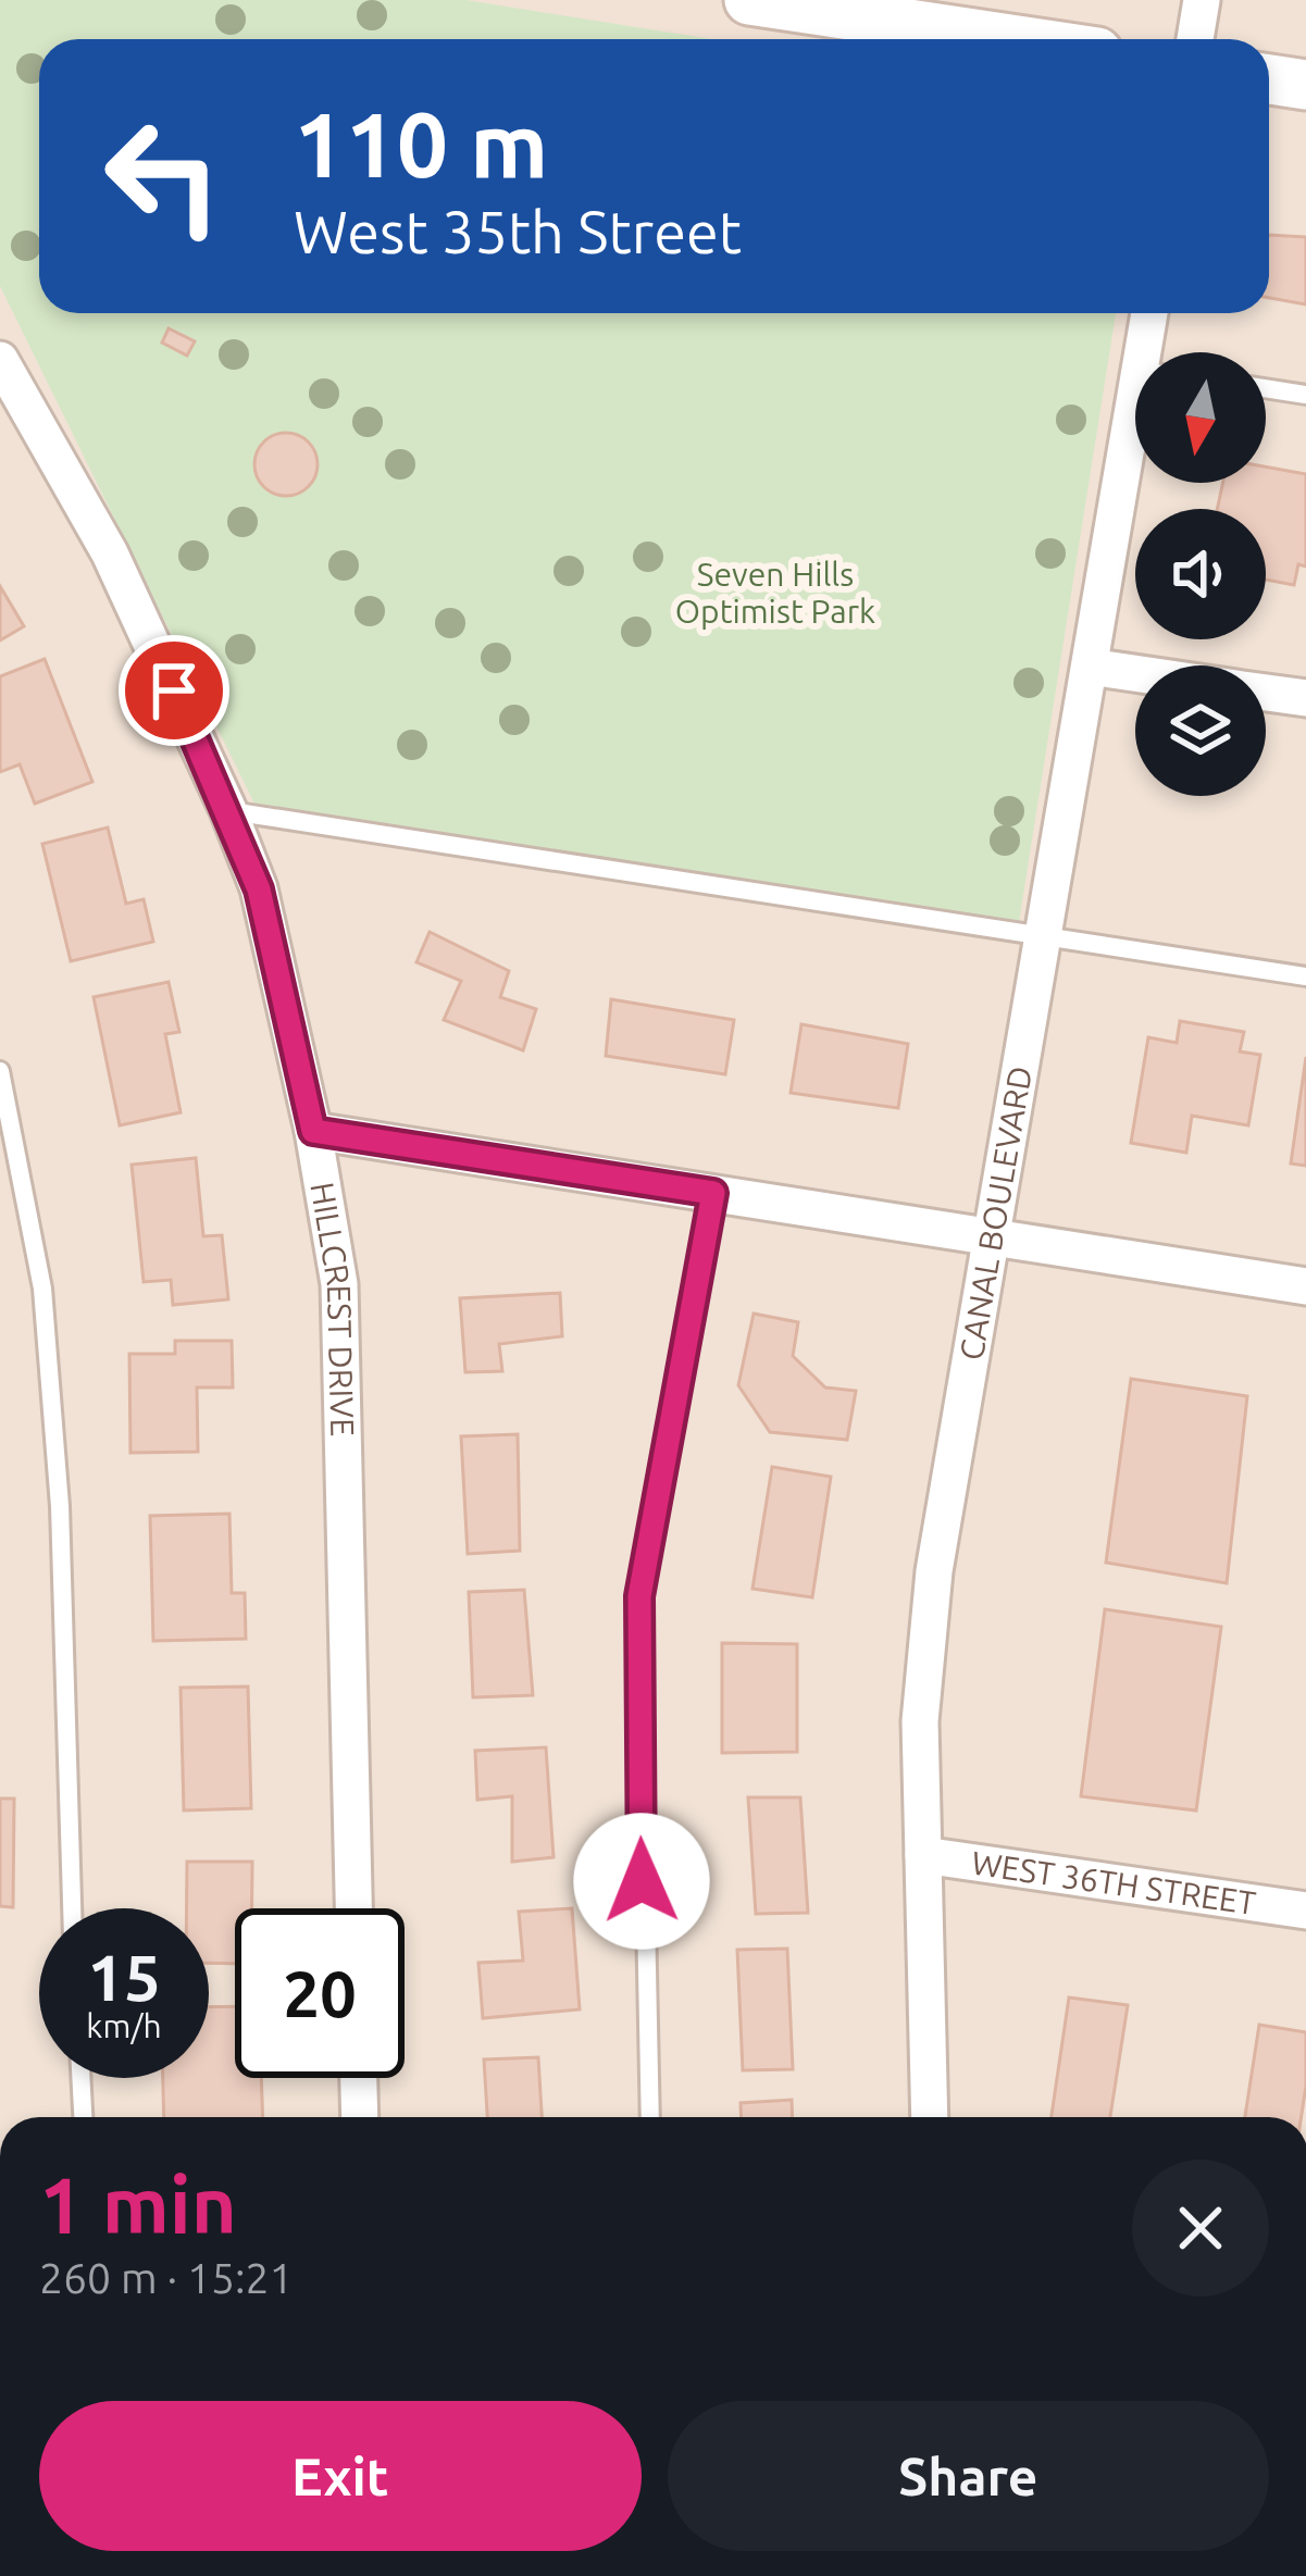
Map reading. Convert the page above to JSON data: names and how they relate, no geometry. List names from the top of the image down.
{
  "streets": {
    "street": ["CANAL BOULEVARD", "HILLCREST DRIVE", "WEST 36TH STREET"]
  },
  "crossings": [
    ["CANAL BOULEVARD", "WEST 36TH STREET"]
  ],
  "parks": ["Seven Hills Optimist Park"],
  "north": "bottom",
  "page": {
    "turn": ["110 m", "West 35th Street"],
    "speed": "15 km/h",
    "limit": "20",
    "heading": ["1 min", "260 m · 15:21"],
    "buttons": ["Exit", "Share"]
  }
}
